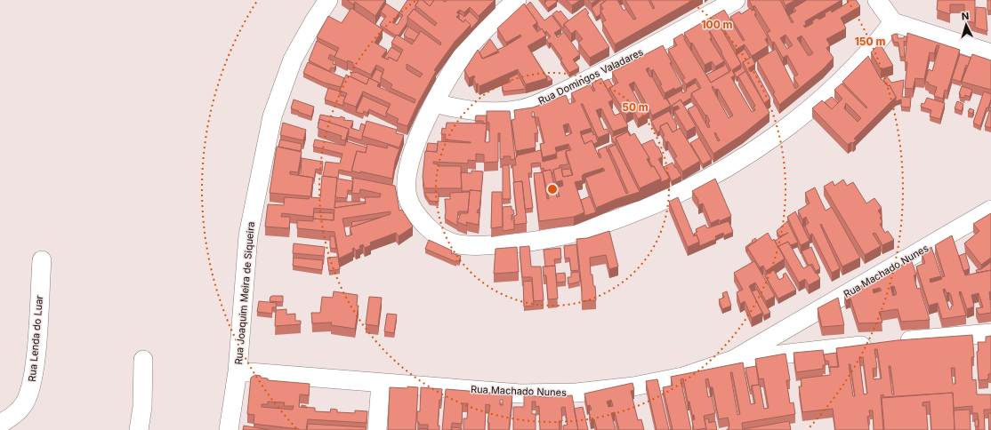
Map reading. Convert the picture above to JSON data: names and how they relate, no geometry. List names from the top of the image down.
{
  "streets": {
    "street": [
      "Rua Domingos Valadares",
      "Rua Machado Nunes",
      "Rua Joaquim Meira de Siqueira",
      "Rua Lenda do Luar"
    ]
  },
  "crossings": [
    ["Rua Machado Nunes", "Rua Joaquim Meira de Siqueira"]
  ],
  "north": "top",
  "rings": ["100 m", "150 m", "50 m"]
}
